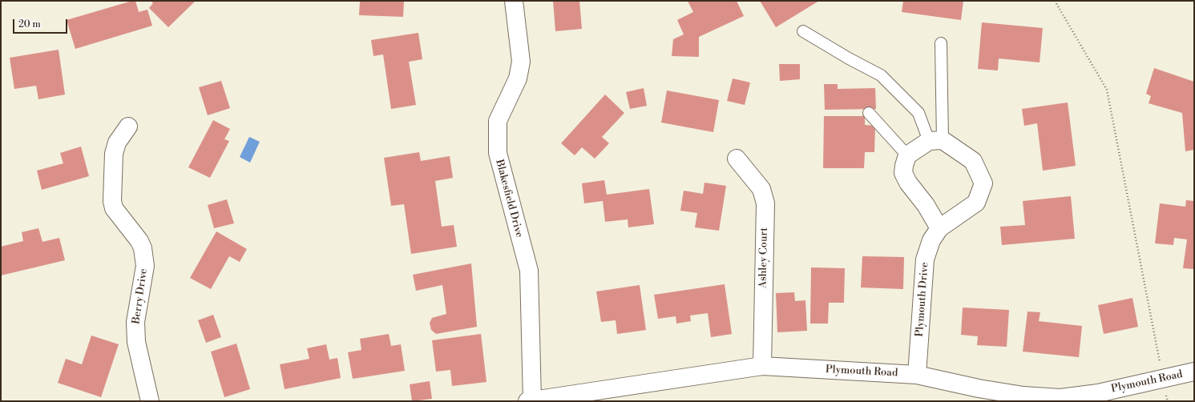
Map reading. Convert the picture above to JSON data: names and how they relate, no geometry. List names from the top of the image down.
{
  "streets": {
    "street": [
      "Blakesfield Drive",
      "Ashley Court",
      "Berry Drive",
      "Plymouth Drive",
      "Plymouth Road"
    ]
  },
  "crossings": [
    ["Blakesfield Drive", "Plymouth Road"],
    ["Ashley Court", "Plymouth Road"],
    ["Plymouth Drive", "Plymouth Road"]
  ],
  "scale_bar": "20 m"
}
